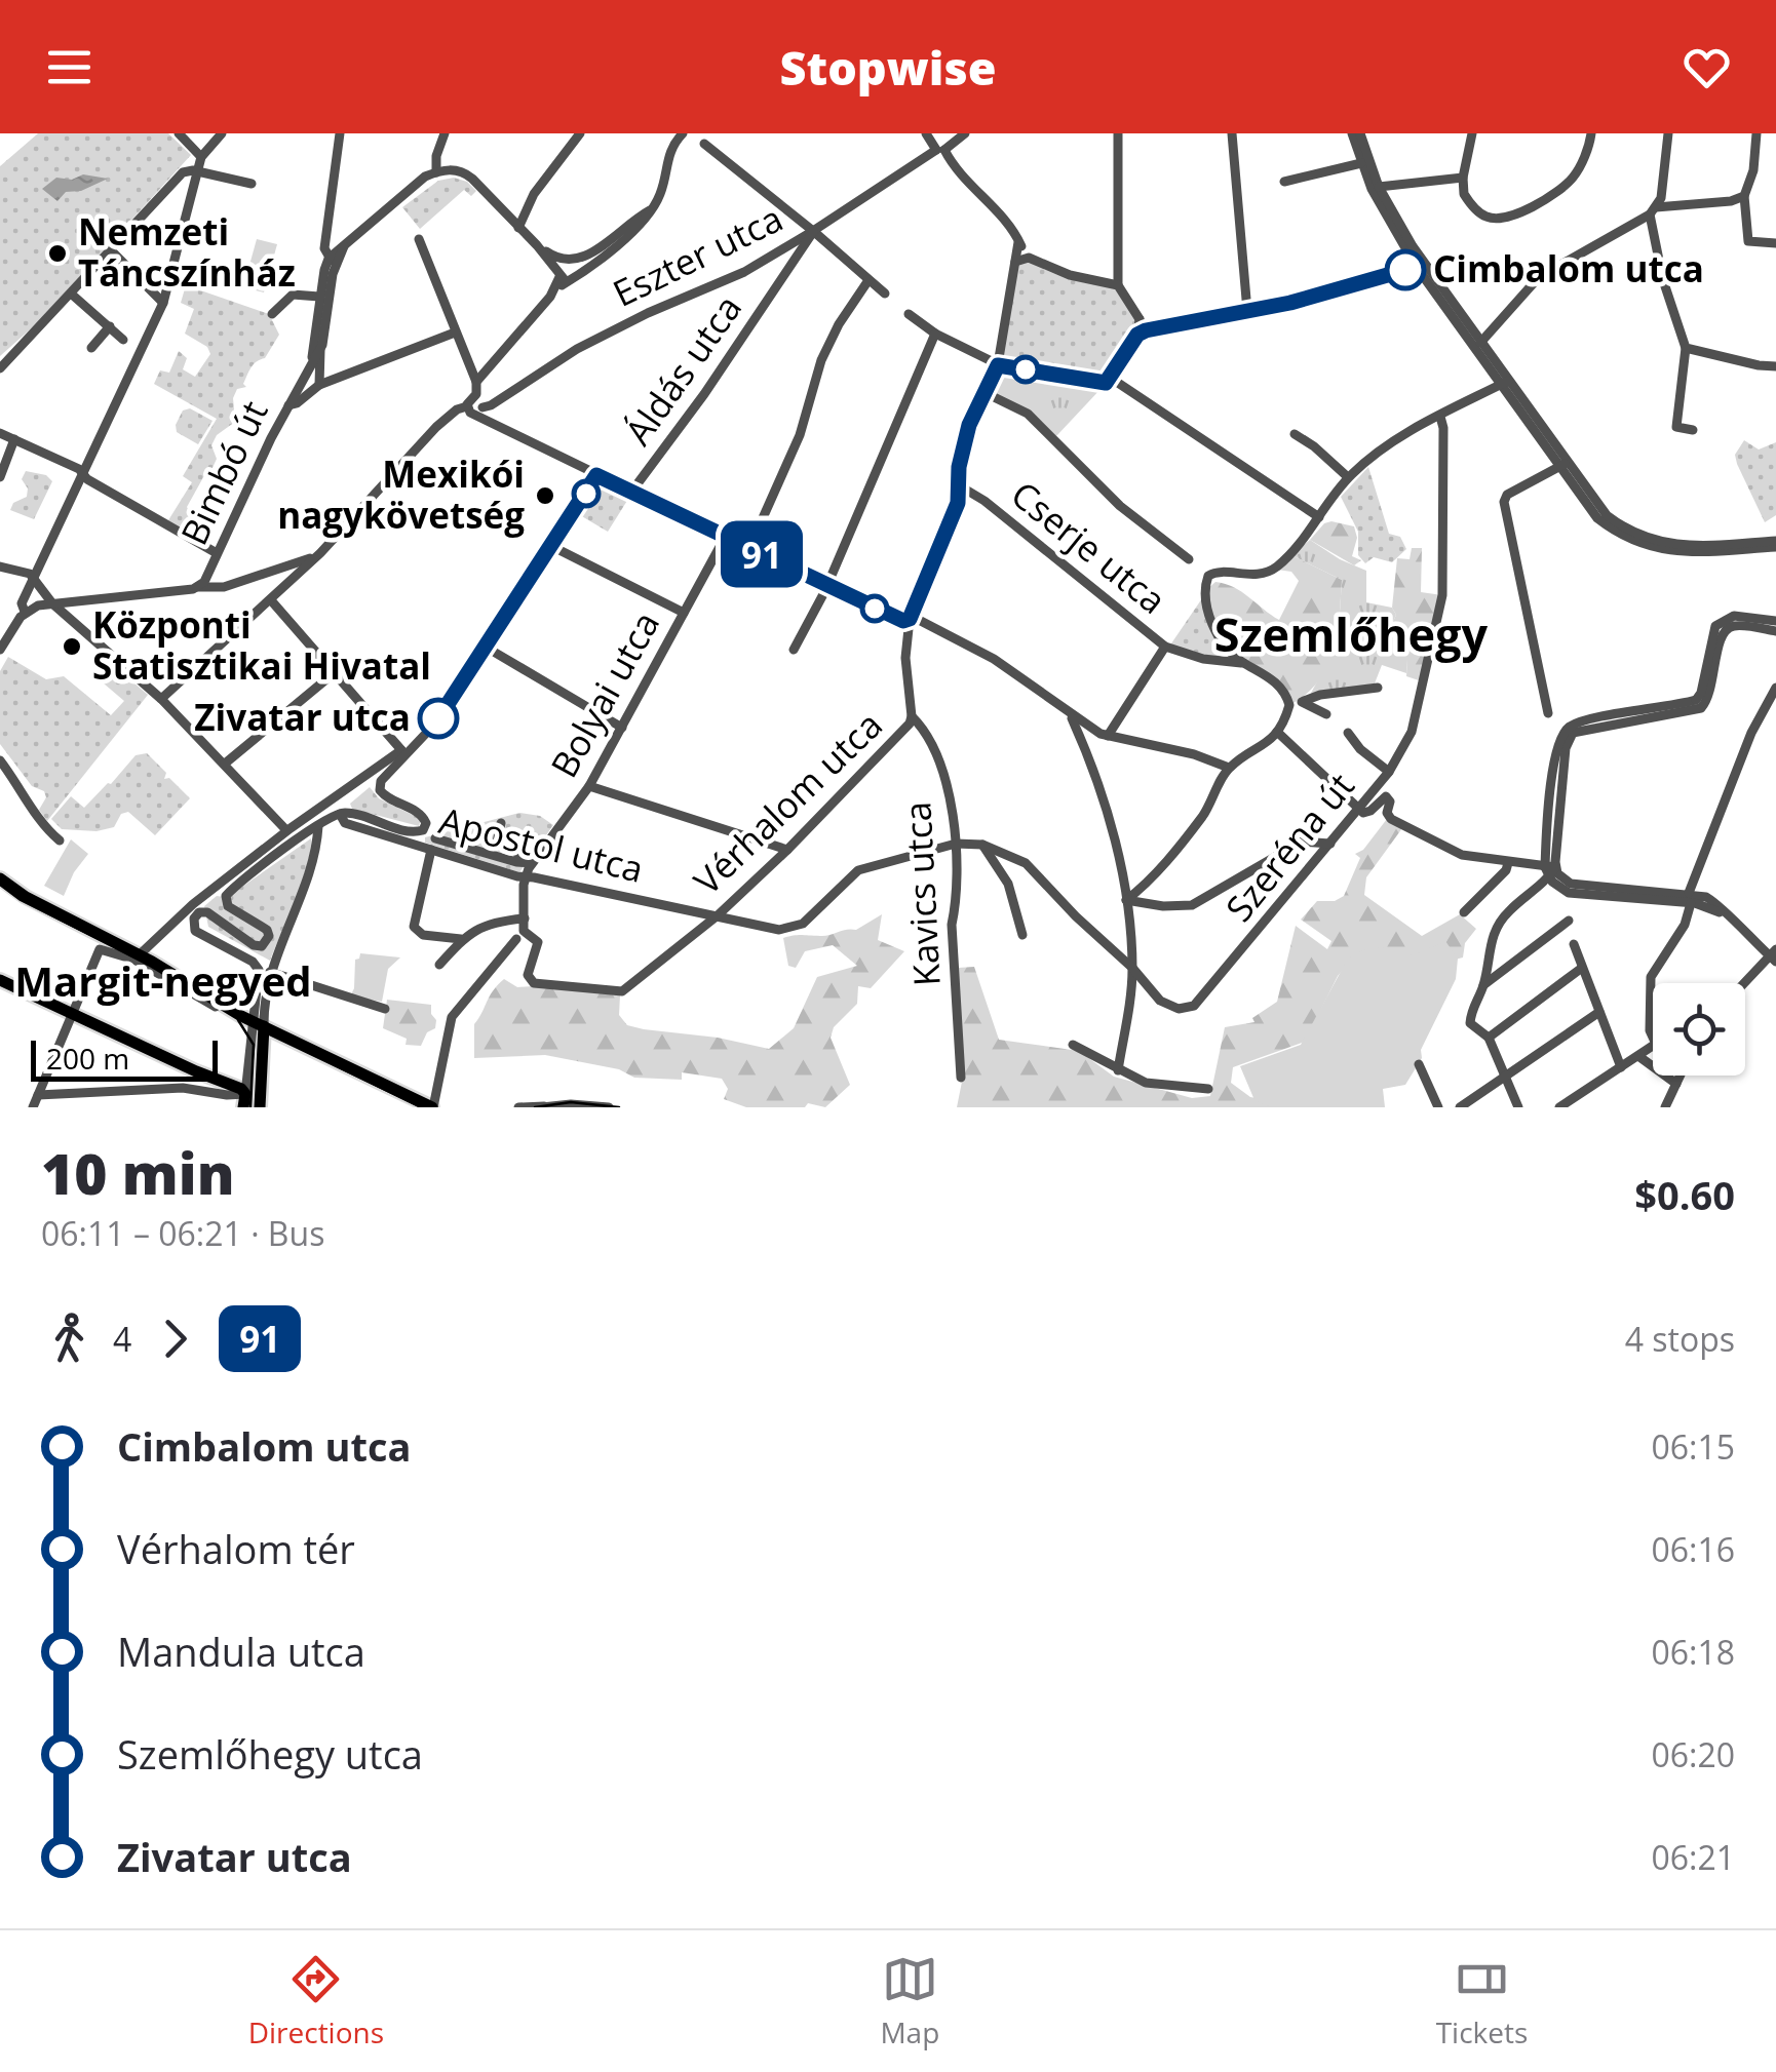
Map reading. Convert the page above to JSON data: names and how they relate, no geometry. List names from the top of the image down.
{
  "streets": {
    "street": [
      "Eszter utca",
      "Áldás utca",
      "Bimbó út",
      "Cserje utca",
      "Bolyai utca",
      "Vérhalom utca",
      "Apostol utca",
      "Szeréna út",
      "Kavics utca"
    ]
  },
  "crossings": [
    ["Eszter utca", "Áldás utca"],
    ["Cserje utca", "Vérhalom utca"],
    ["Bolyai utca", "Vérhalom utca"],
    ["Bolyai utca", "Apostol utca"],
    ["Vérhalom utca", "Apostol utca"],
    ["Vérhalom utca", "Kavics utca"],
    ["Apostol utca", "Szeréna út"],
    ["Apostol utca", "Kavics utca"],
    ["Szeréna út", "Kavics utca"]
  ],
  "districts": ["Szemlőhegy", "Margit-negyed"],
  "places": [
    "Nemzeti Táncszínház",
    "Cimbalom utca",
    "Mexikói nagykövetség",
    "Központi Statisztikai Hivatal",
    "Zivatar utca"
  ],
  "lines": ["bus line 91"],
  "scale_bar": "200 m",
  "page": {
    "header": "Stopwise",
    "on_map": "91",
    "scale": "200 m",
    "heading": ["10 min", "06:11 – 06:21 · Bus", "$0.60"],
    "legs": ["4", "91", "4 stops"],
    "list": [
      {
        "name": "Cimbalom utca",
        "value": "06:15"
      },
      {
        "name": "Vérhalom tér",
        "value": "06:16"
      },
      {
        "name": "Mandula utca",
        "value": "06:18"
      },
      {
        "name": "Szemlőhegy utca",
        "value": "06:20"
      },
      {
        "name": "Zivatar utca",
        "value": "06:21"
      }
    ],
    "tabs": ["Directions", "Map", "Tickets"]
  }
}
